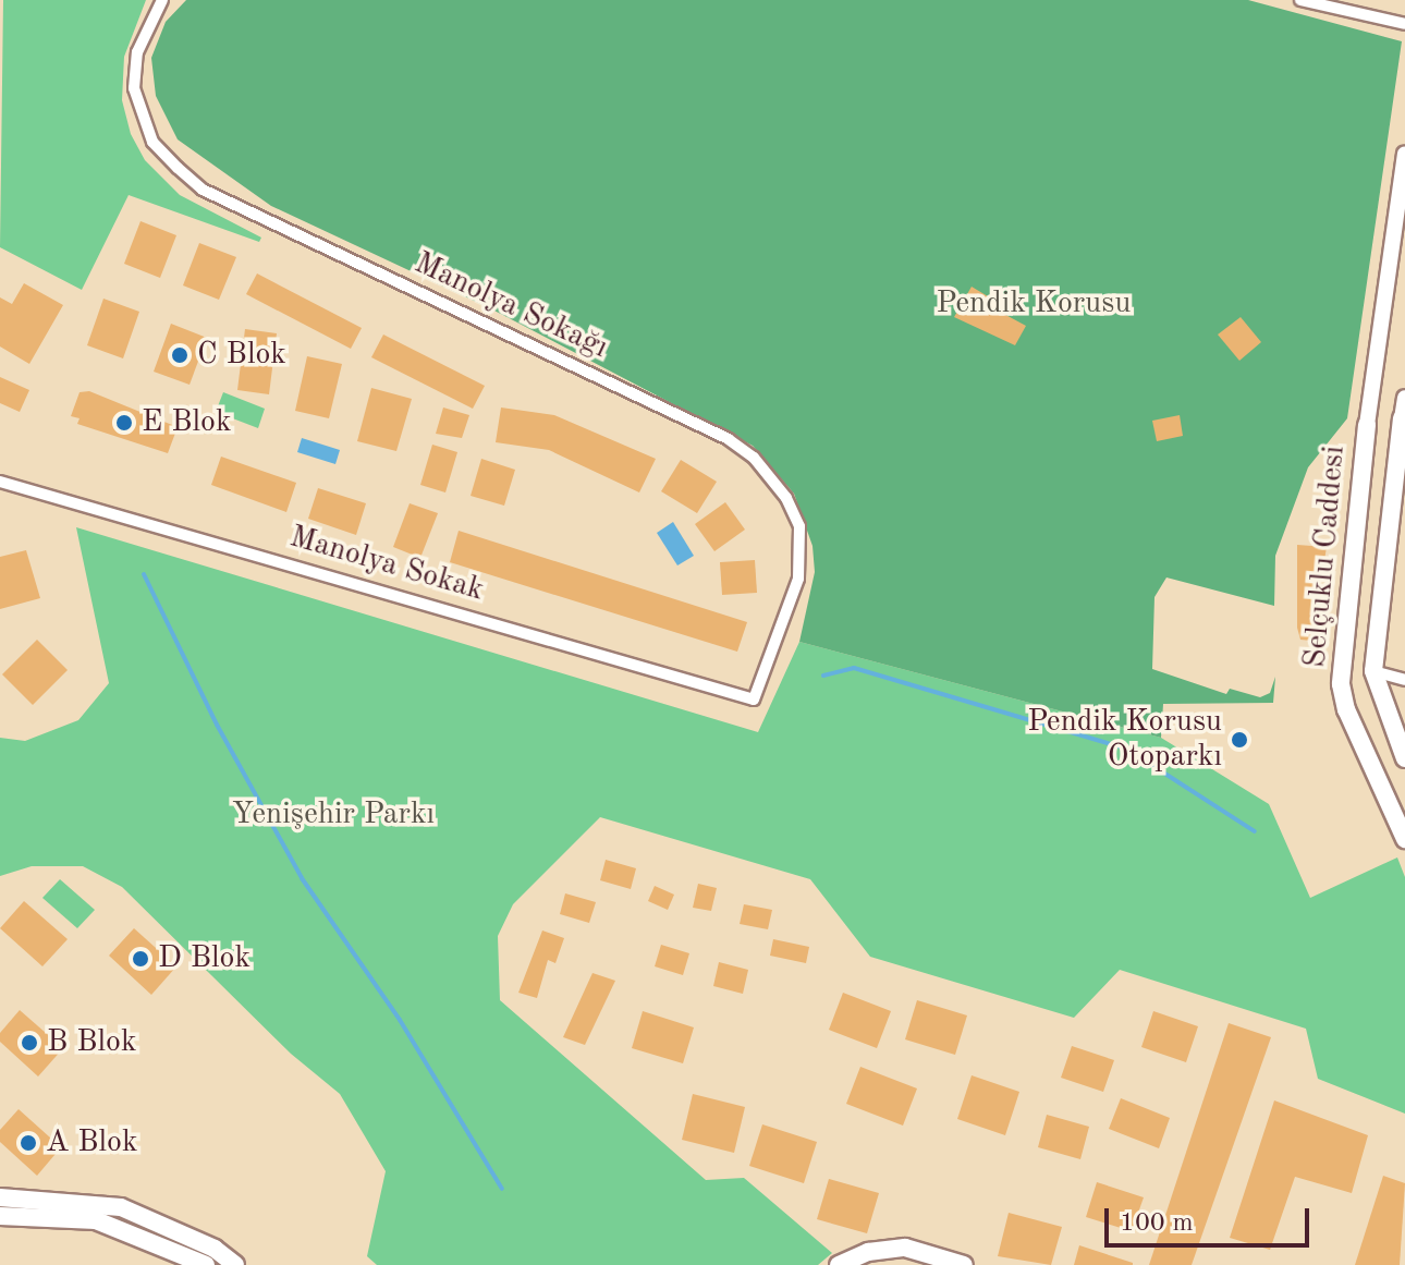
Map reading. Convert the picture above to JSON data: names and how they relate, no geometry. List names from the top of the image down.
{
  "streets": {
    "main road": ["Selçuklu Caddesi"],
    "street": ["Manolya Sokağı", "Manolya Sokak"]
  },
  "crossings": [
    ["Manolya Sokağı", "Manolya Sokak"]
  ],
  "parks": ["Pendik Korusu", "Yenişehir Parkı"],
  "places": [
    "C Blok",
    "E Blok",
    "Pendik Korusu Otoparkı",
    "D Blok",
    "B Blok",
    "A Blok"
  ],
  "scale_bar": "100 m"
}
